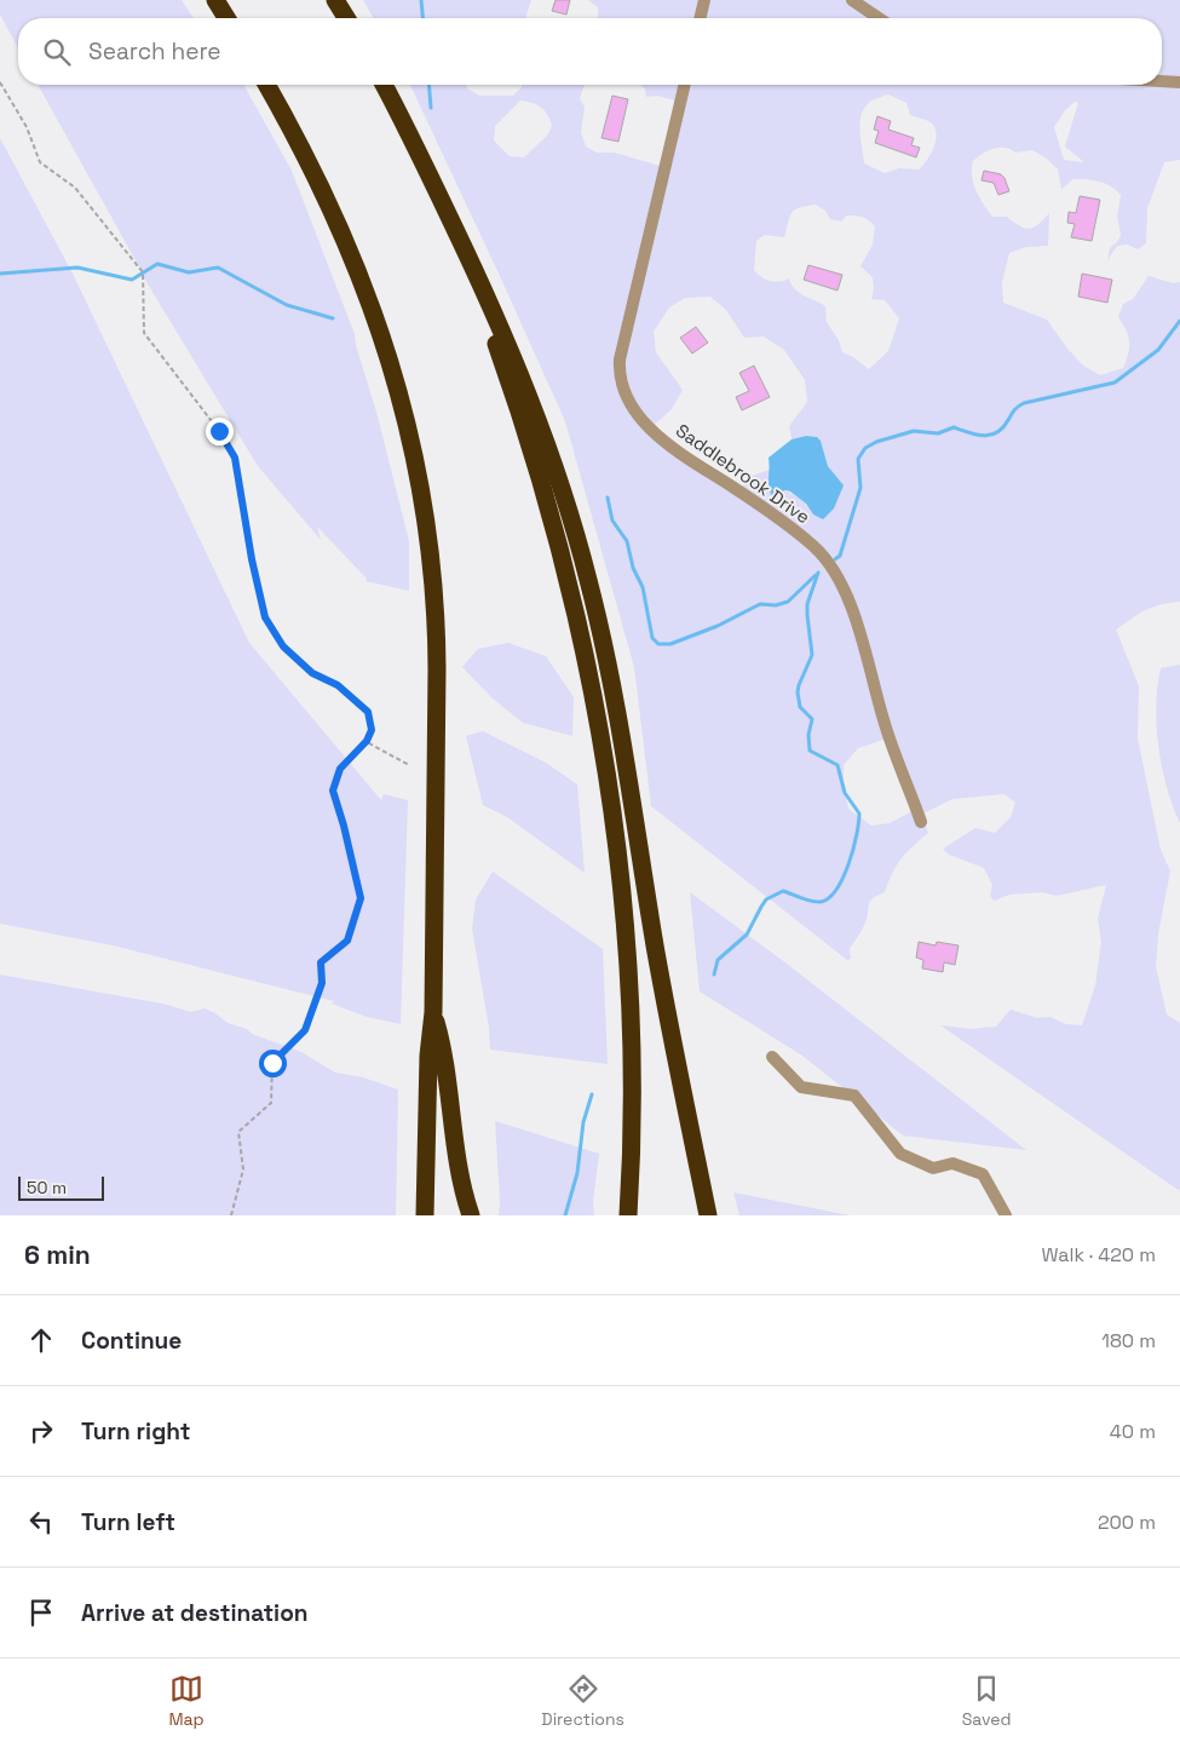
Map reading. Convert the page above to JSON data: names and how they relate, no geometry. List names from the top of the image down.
{
  "streets": {
    "street": ["Saddlebrook Drive"]
  },
  "scale_bar": "50 m",
  "page": {
    "search": "Search here",
    "scale": "50 m",
    "heading": ["6 min", "Walk · 420 m"],
    "list": [
      ["Continue", "180 m"],
      ["Turn right", "40 m"],
      ["Turn left", "200 m"],
      "Arrive at destination"
    ],
    "nav": ["Map", "Directions", "Saved"]
  }
}
